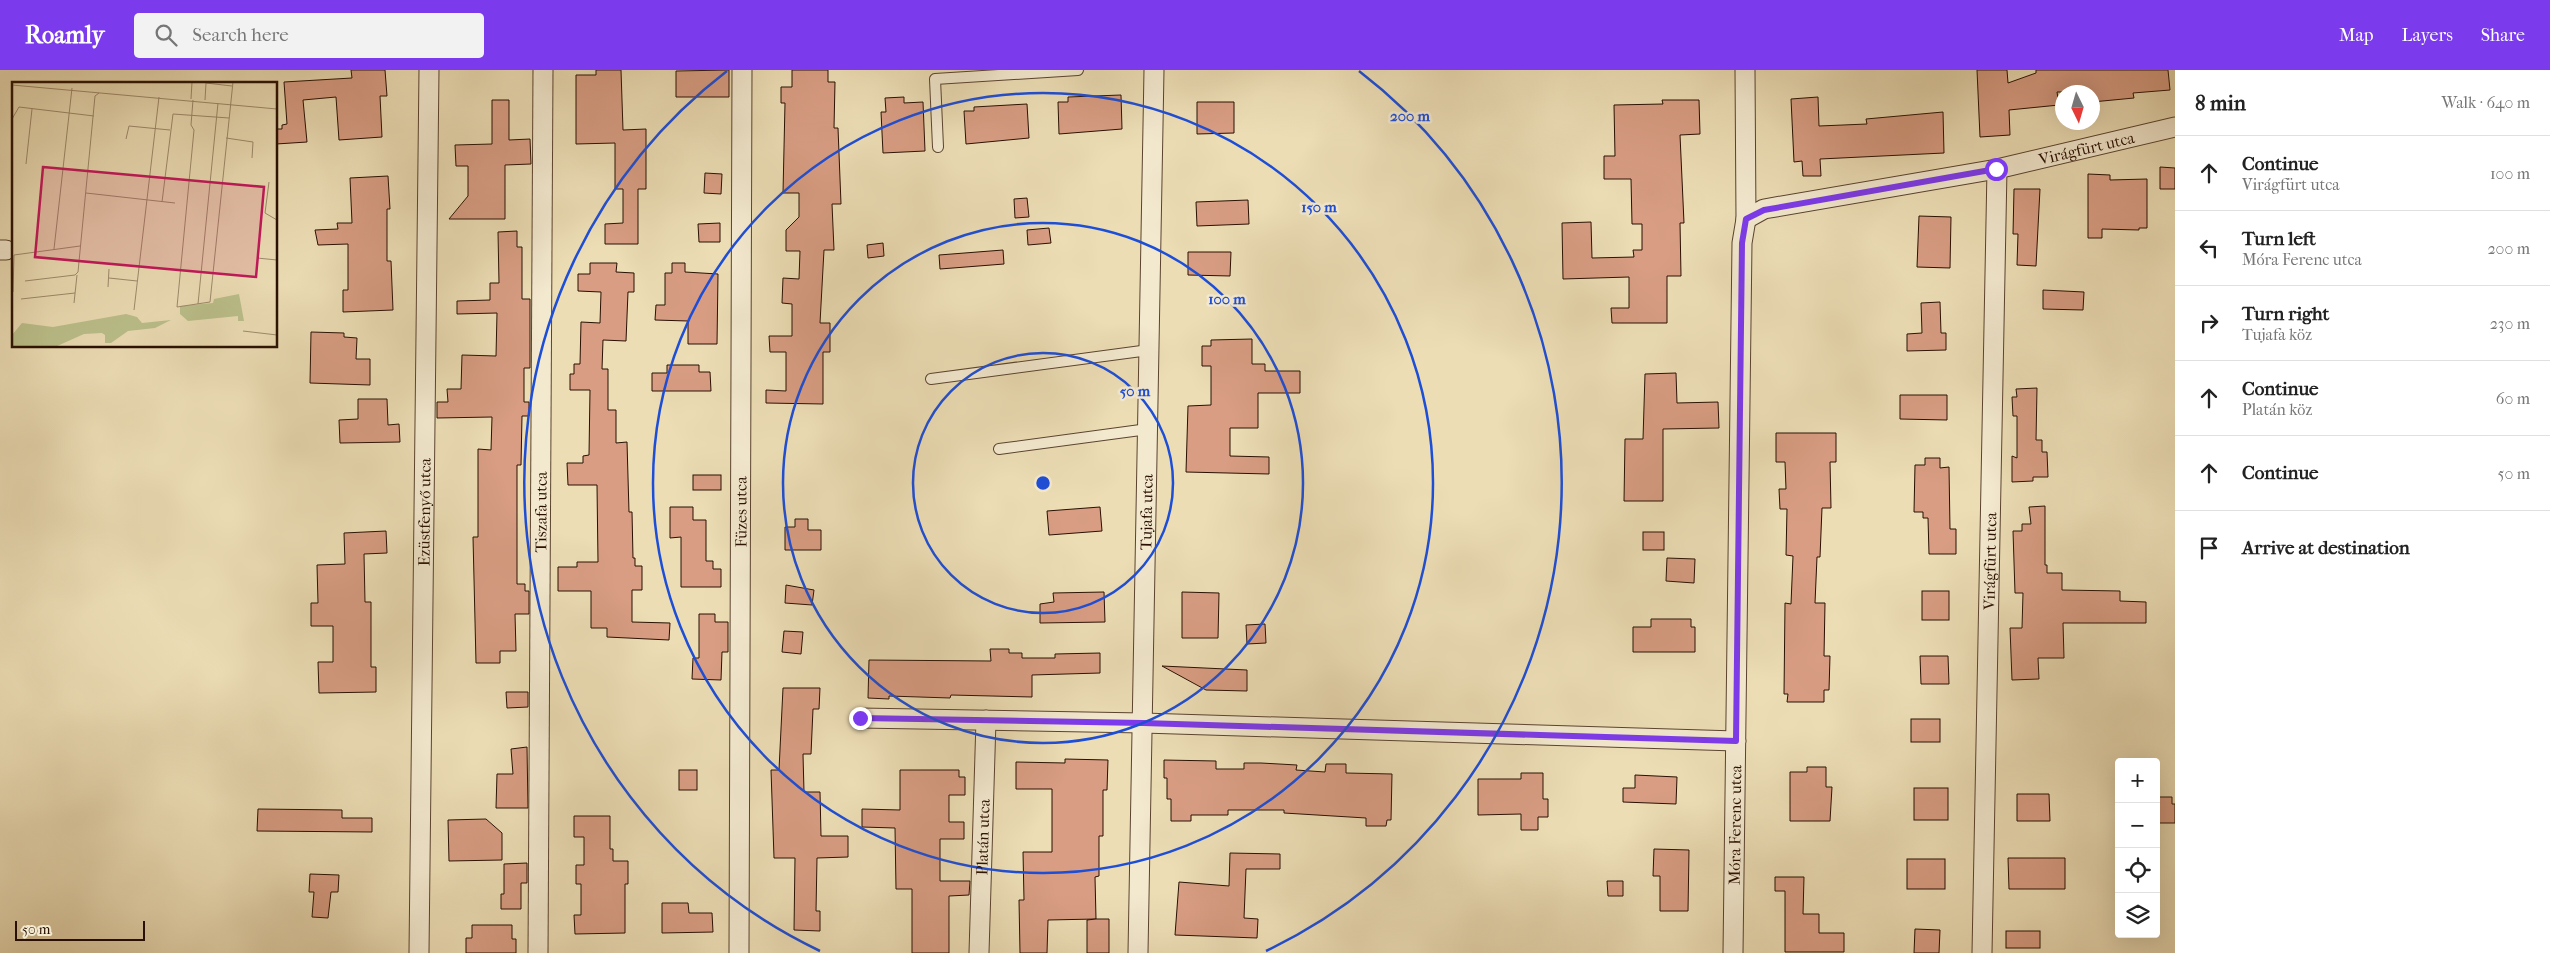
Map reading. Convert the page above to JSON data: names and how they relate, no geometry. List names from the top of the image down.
{
  "streets": {
    "street": [
      "Virágfürt utca",
      "Ezüstfenyő utca",
      "Tiszafa utca",
      "Füzes utca",
      "Tujafa utca",
      "Móra Ferenc utca",
      "Platán utca"
    ]
  },
  "crossings": [
    ["Virágfürt utca", "Móra Ferenc utca"]
  ],
  "scale_bar": "50 m",
  "north": "bottom",
  "page": {
    "header": "Roamly",
    "search": "Search here",
    "nav": ["Map", "Layers", "Share"],
    "heading": ["8 min", "Walk · 640 m"],
    "list": [
      ["Continue", "Virágfürt utca", "100 m"],
      ["Turn left", "Móra Ferenc utca", "200 m"],
      ["Turn right", "Tujafa köz", "230 m"],
      ["Continue", "Platán köz", "60 m"],
      ["Continue", "50 m"],
      "Arrive at destination"
    ],
    "map_buttons": ["+", "−"],
    "scale": "50 m"
  },
  "rings": [
    "200 m",
    "150 m",
    "100 m",
    "50 m"
  ]
}
